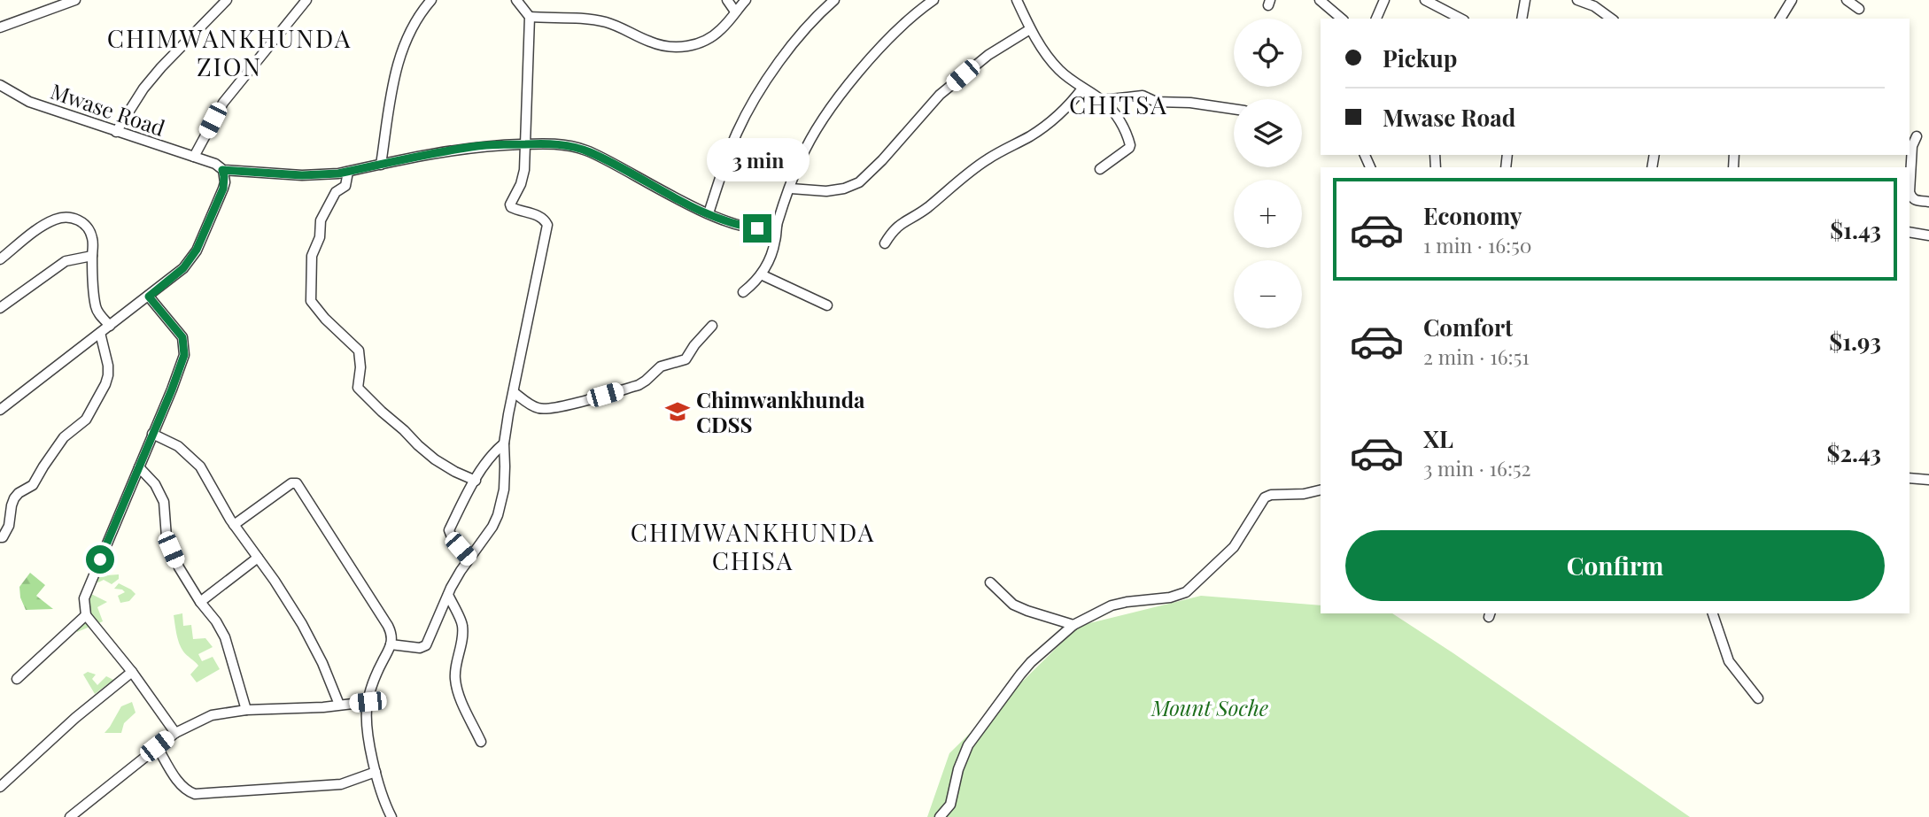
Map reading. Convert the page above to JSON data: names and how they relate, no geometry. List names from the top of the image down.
{
  "streets": {
    "street": ["Mwase Road"]
  },
  "districts": ["CHIMWANKHUNDA ZION", "CHITSA", "CHIMWANKHUNDA CHISA"],
  "parks": ["Mount Soche"],
  "places": {
    "school or university": ["Chimwankhunda CDSS"]
  },
  "page": {
    "map_buttons": ["+", "−"],
    "banner": ["Pickup", "Mwase Road"],
    "bubble": "3 min",
    "list": [
      {
        "name": "Economy",
        "note": "1 min · 16:50",
        "value": "$1.43"
      },
      {
        "name": "Comfort",
        "note": "2 min · 16:51",
        "value": "$1.93"
      },
      {
        "name": "XL",
        "note": "3 min · 16:52",
        "value": "$2.43"
      }
    ],
    "buttons": "Confirm"
  }
}
